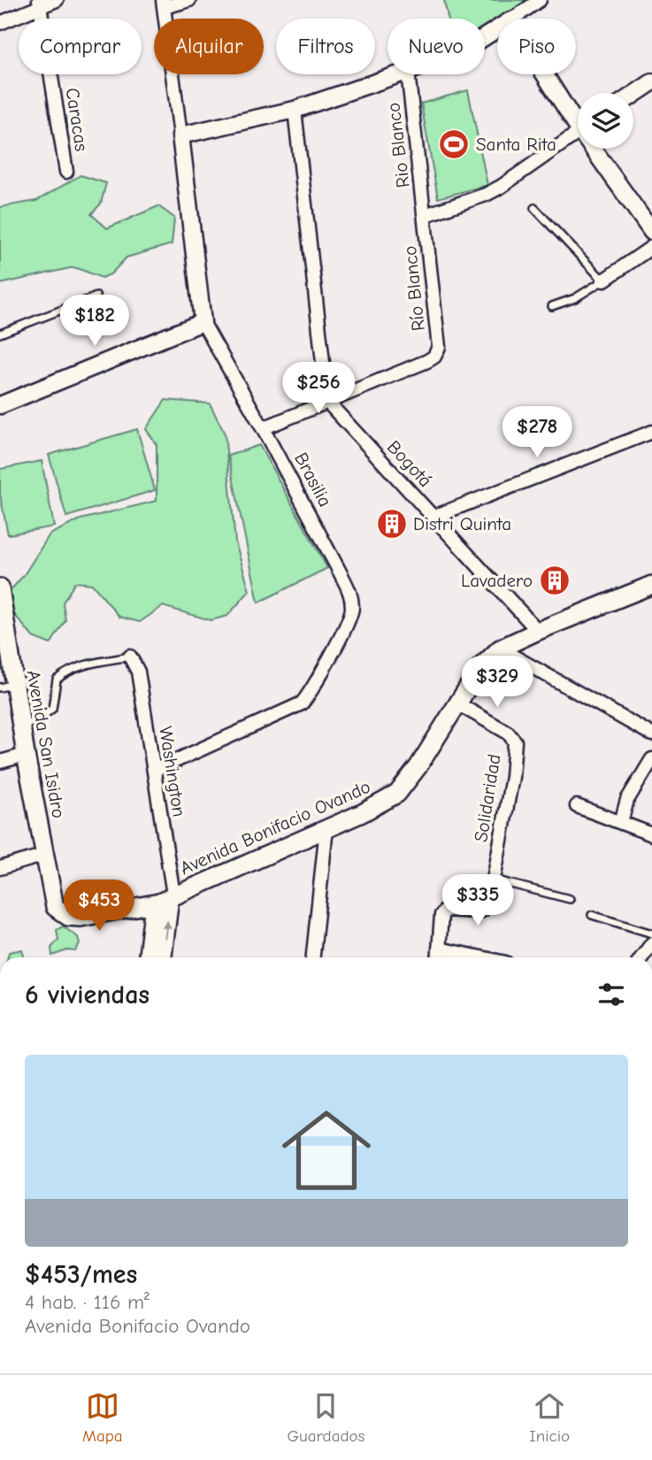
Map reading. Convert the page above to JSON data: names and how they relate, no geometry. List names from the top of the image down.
{
  "streets": {
    "main road": ["Avenida San Isidro", "Avenida Bonifacio Ovando"],
    "street": [
      "Caracas",
      "Rio Blanco",
      "Río Blanco",
      "Bogotá",
      "Brasilia",
      "Washington",
      "Solidaridad"
    ]
  },
  "crossings": [
    ["Rio Blanco", "Río Blanco"],
    ["Río Blanco", "Bogotá"],
    ["Río Blanco", "Brasilia"],
    ["Bogotá", "Avenida Bonifacio Ovando"],
    ["Brasilia", "Washington"],
    ["Avenida San Isidro", "Avenida Bonifacio Ovando"],
    ["Washington", "Avenida Bonifacio Ovando"],
    ["Solidaridad", "Avenida Bonifacio Ovando"]
  ],
  "places": {
    "sports": ["Santa Rita"],
    "building": ["Distri Quinta", "Lavadero"]
  },
  "page": {
    "chip": [
      "Comprar",
      "Alquilar",
      "Filtros",
      "Nuevo",
      "Piso"
    ],
    "price": [
      "$182",
      "$256",
      "$278",
      "$329",
      "$335",
      "$453"
    ],
    "heading": "6 viviendas",
    "list": [
      {
        "name": "$453/mes",
        "note": "4 hab. · 116 m² · Avenida Bonifacio Ovando"
      }
    ],
    "tabs": ["Mapa", "Guardados", "Inicio"]
  }
}
